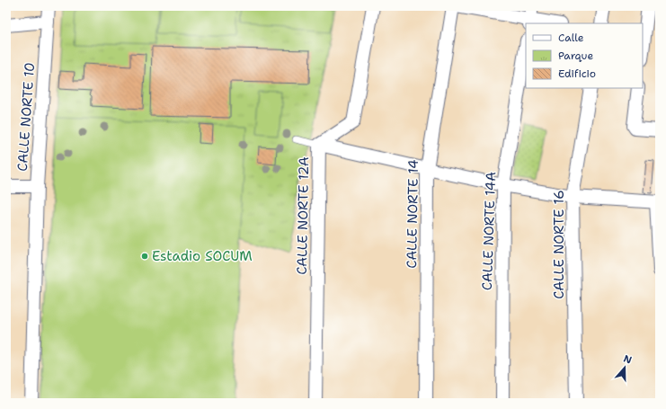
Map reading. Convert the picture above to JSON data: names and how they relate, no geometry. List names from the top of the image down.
{
  "streets": {
    "street": [
      "CALLE NORTE 10",
      "CALLE NORTE 14",
      "CALLE NORTE 12A",
      "CALLE NORTE 14A",
      "CALLE NORTE 16"
    ]
  },
  "places": ["Estadio SOCUM"],
  "legend": ["Calle", "Parque", "Edificio"],
  "north": "top"
}
